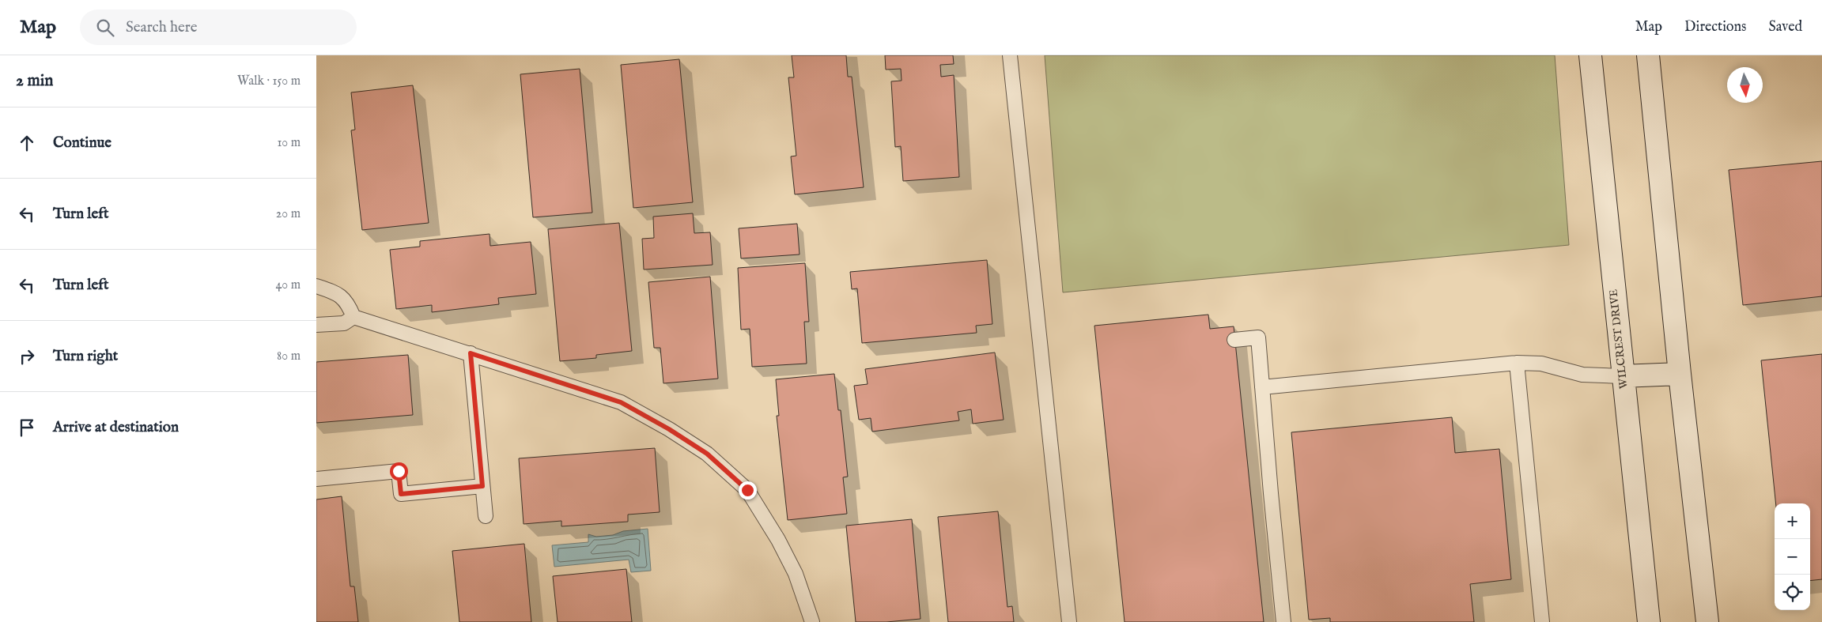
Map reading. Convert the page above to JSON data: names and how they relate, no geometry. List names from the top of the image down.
{
  "streets": {
    "main road": ["WILCREST DRIVE"]
  },
  "north": "bottom",
  "page": {
    "header": "Map",
    "search": "Search here",
    "nav": ["Map", "Directions", "Saved"],
    "heading": ["2 min", "Walk · 150 m"],
    "list": [
      ["Continue", "10 m"],
      ["Turn left", "20 m"],
      ["Turn left", "40 m"],
      ["Turn right", "80 m"],
      "Arrive at destination"
    ],
    "map_buttons": ["+", "−"]
  }
}
